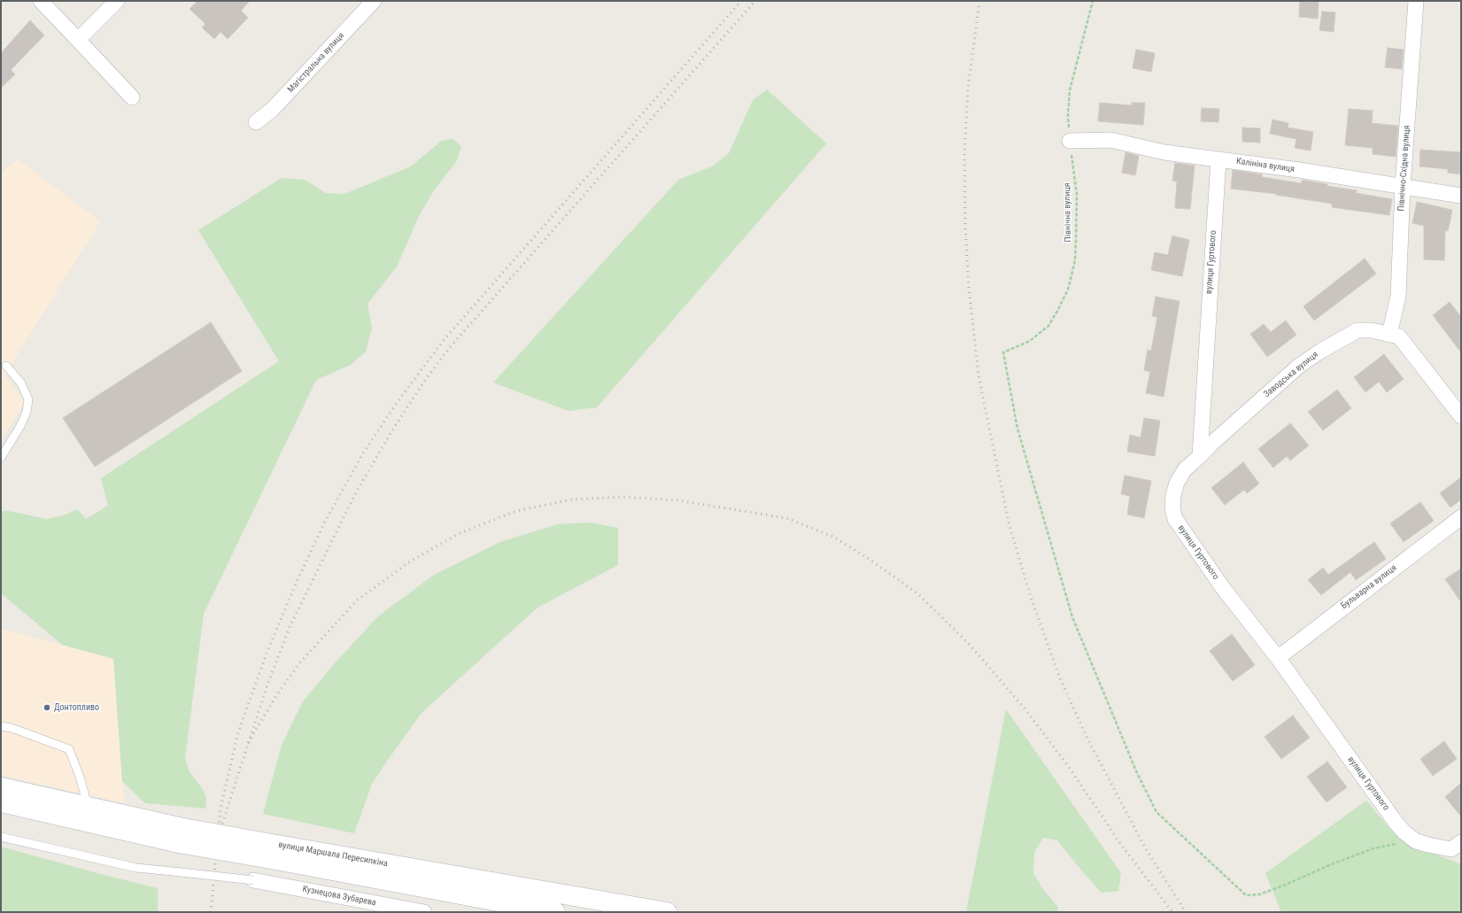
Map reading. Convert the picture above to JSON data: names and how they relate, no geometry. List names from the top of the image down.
{
  "streets": {
    "main road": ["вулиця Маршала Пересипкіна"],
    "street": [
      "Магістральна вулиця",
      "Калініна вулиця",
      "Північно-Східна вулиця",
      "вулиця Гуртового",
      "Заводська вулиця",
      "Бульварна вулиця",
      "Кузнецова Зубарева"
    ],
    "path": ["Північна вулиця"]
  },
  "crossings": [
    ["Калініна вулиця", "Північно-Східна вулиця"],
    ["Калініна вулиця", "Північна вулиця"],
    ["Калініна вулиця", "вулиця Гуртового"],
    ["Північно-Східна вулиця", "Заводська вулиця"],
    ["Північна вулиця", "вулиця Гуртового"],
    ["вулиця Гуртового", "Заводська вулиця"],
    ["вулиця Гуртового", "Бульварна вулиця"]
  ],
  "places": ["Донтопливо"]
}
